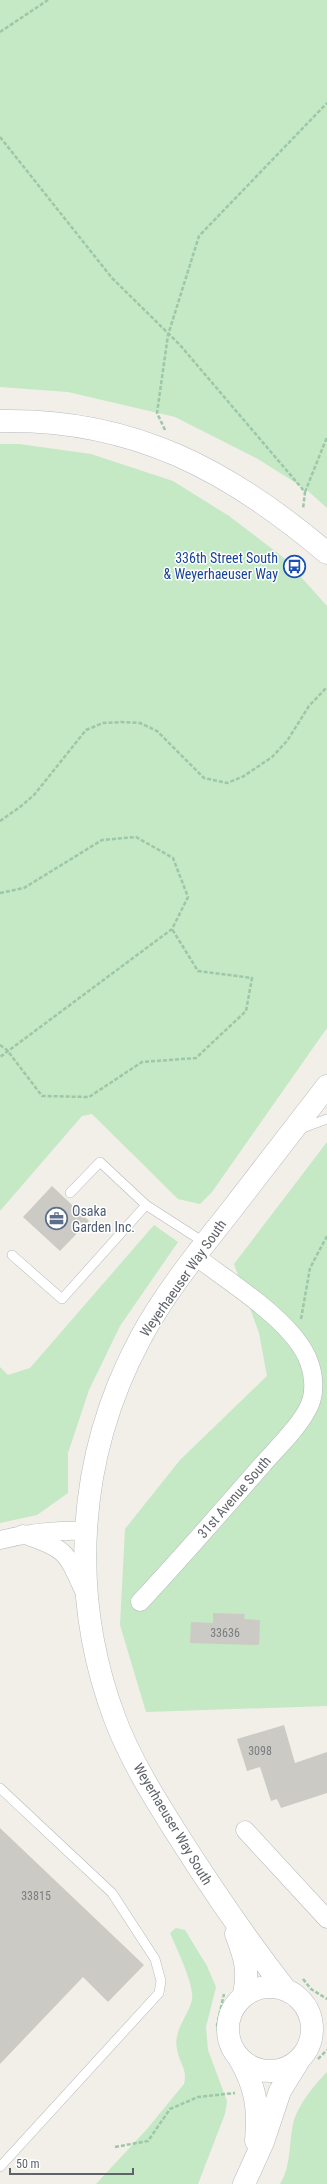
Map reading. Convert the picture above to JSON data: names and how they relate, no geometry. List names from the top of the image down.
{
  "streets": {
    "street": ["Weyerhaeuser Way South", "31st Avenue South"]
  },
  "crossings": [
    ["Weyerhaeuser Way South", "31st Avenue South"]
  ],
  "places": {
    "bus stop": ["336th Street South & Weyerhaeuser Way"],
    "office": ["Osaka Garden Inc."]
  },
  "house_numbers": ["33636", "3098", "33815"],
  "scale_bar": "50 m"
}
